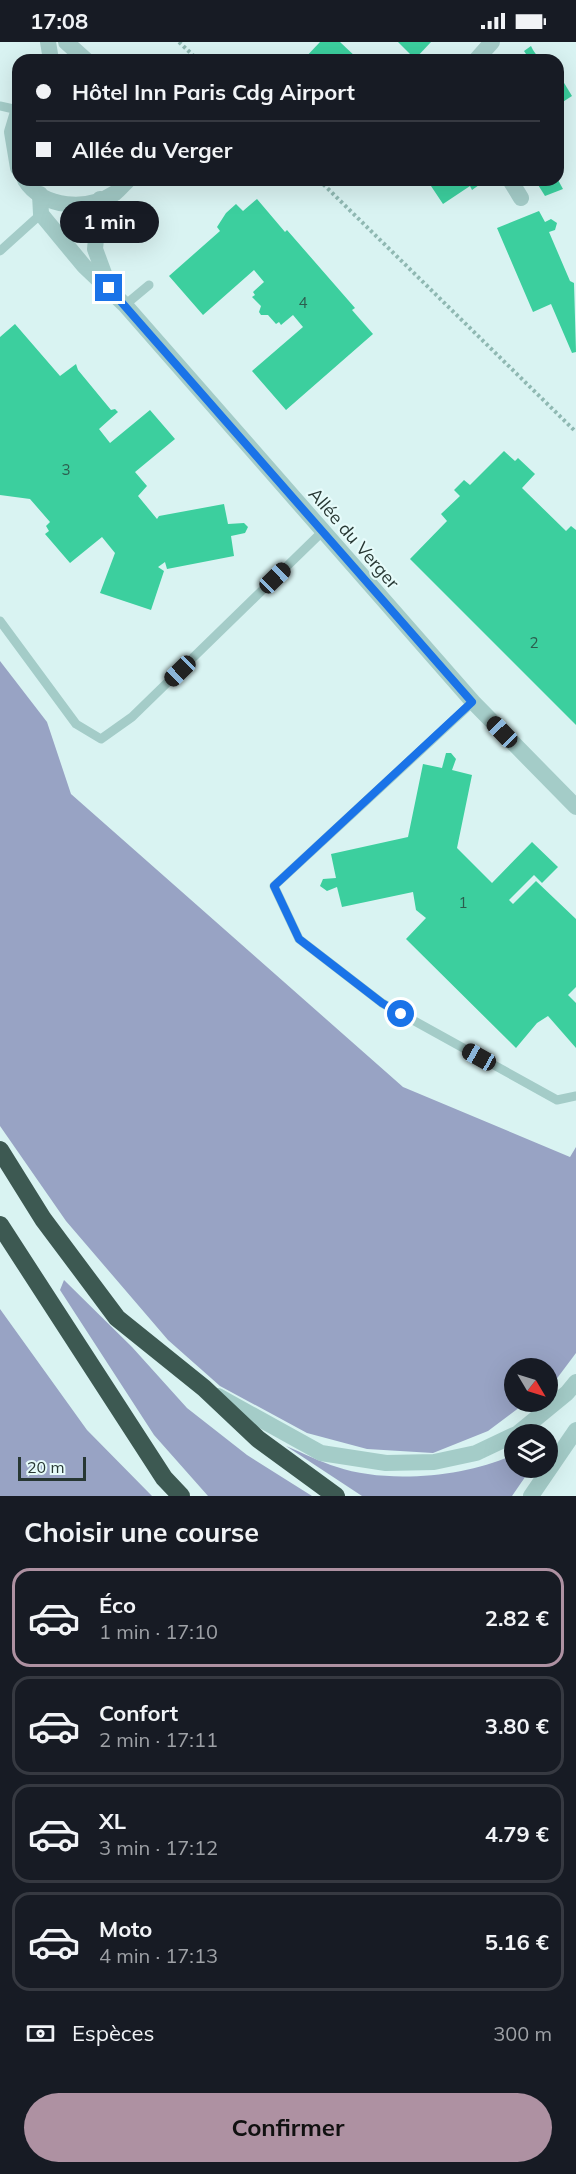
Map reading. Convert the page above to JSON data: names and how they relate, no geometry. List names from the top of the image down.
{
  "streets": {
    "street": ["Allée du Verger"]
  },
  "house_numbers": [
    "4",
    "3",
    "2",
    "1"
  ],
  "scale_bar": "20 m",
  "north": "bottom right",
  "page": {
    "status": "17:08",
    "banner": ["Hôtel Inn Paris Cdg Airport", "Allée du Verger"],
    "bubble": "1 min",
    "scale": "20 m",
    "heading": "Choisir une course",
    "list": [
      {
        "name": "Éco",
        "note": "1 min · 17:10",
        "value": "2.82 €"
      },
      {
        "name": "Confort",
        "note": "2 min · 17:11",
        "value": "3.80 €"
      },
      {
        "name": "XL",
        "note": "3 min · 17:12",
        "value": "4.79 €"
      },
      {
        "name": "Moto",
        "note": "4 min · 17:13",
        "value": "5.16 €"
      }
    ],
    "pay": ["Espèces", "300 m"],
    "buttons": "Confirmer"
  }
}
